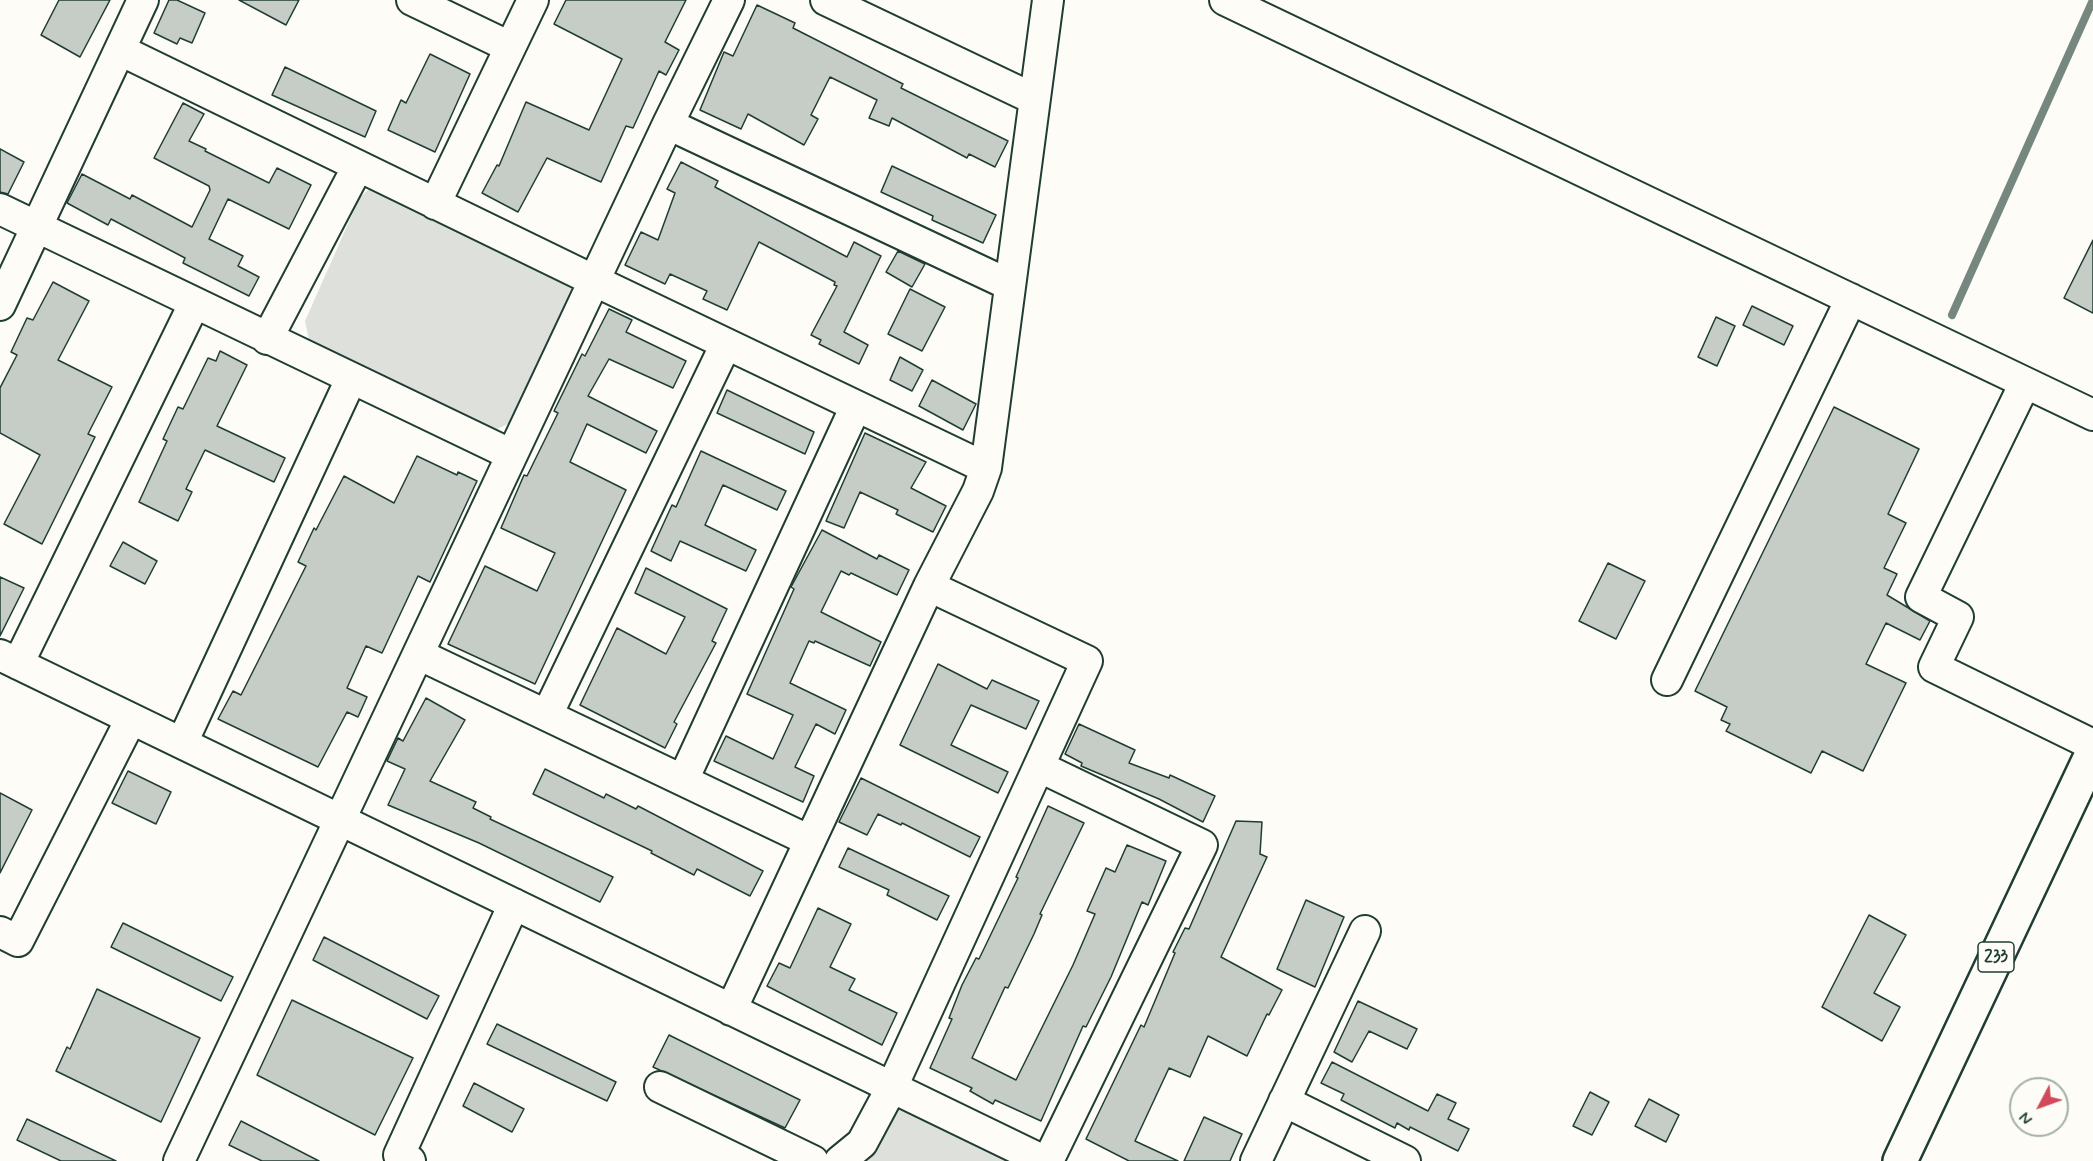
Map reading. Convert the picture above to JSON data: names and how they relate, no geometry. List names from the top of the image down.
{
  "streets": {
    "highway": ["233"]
  },
  "north": "bottom left"
}
